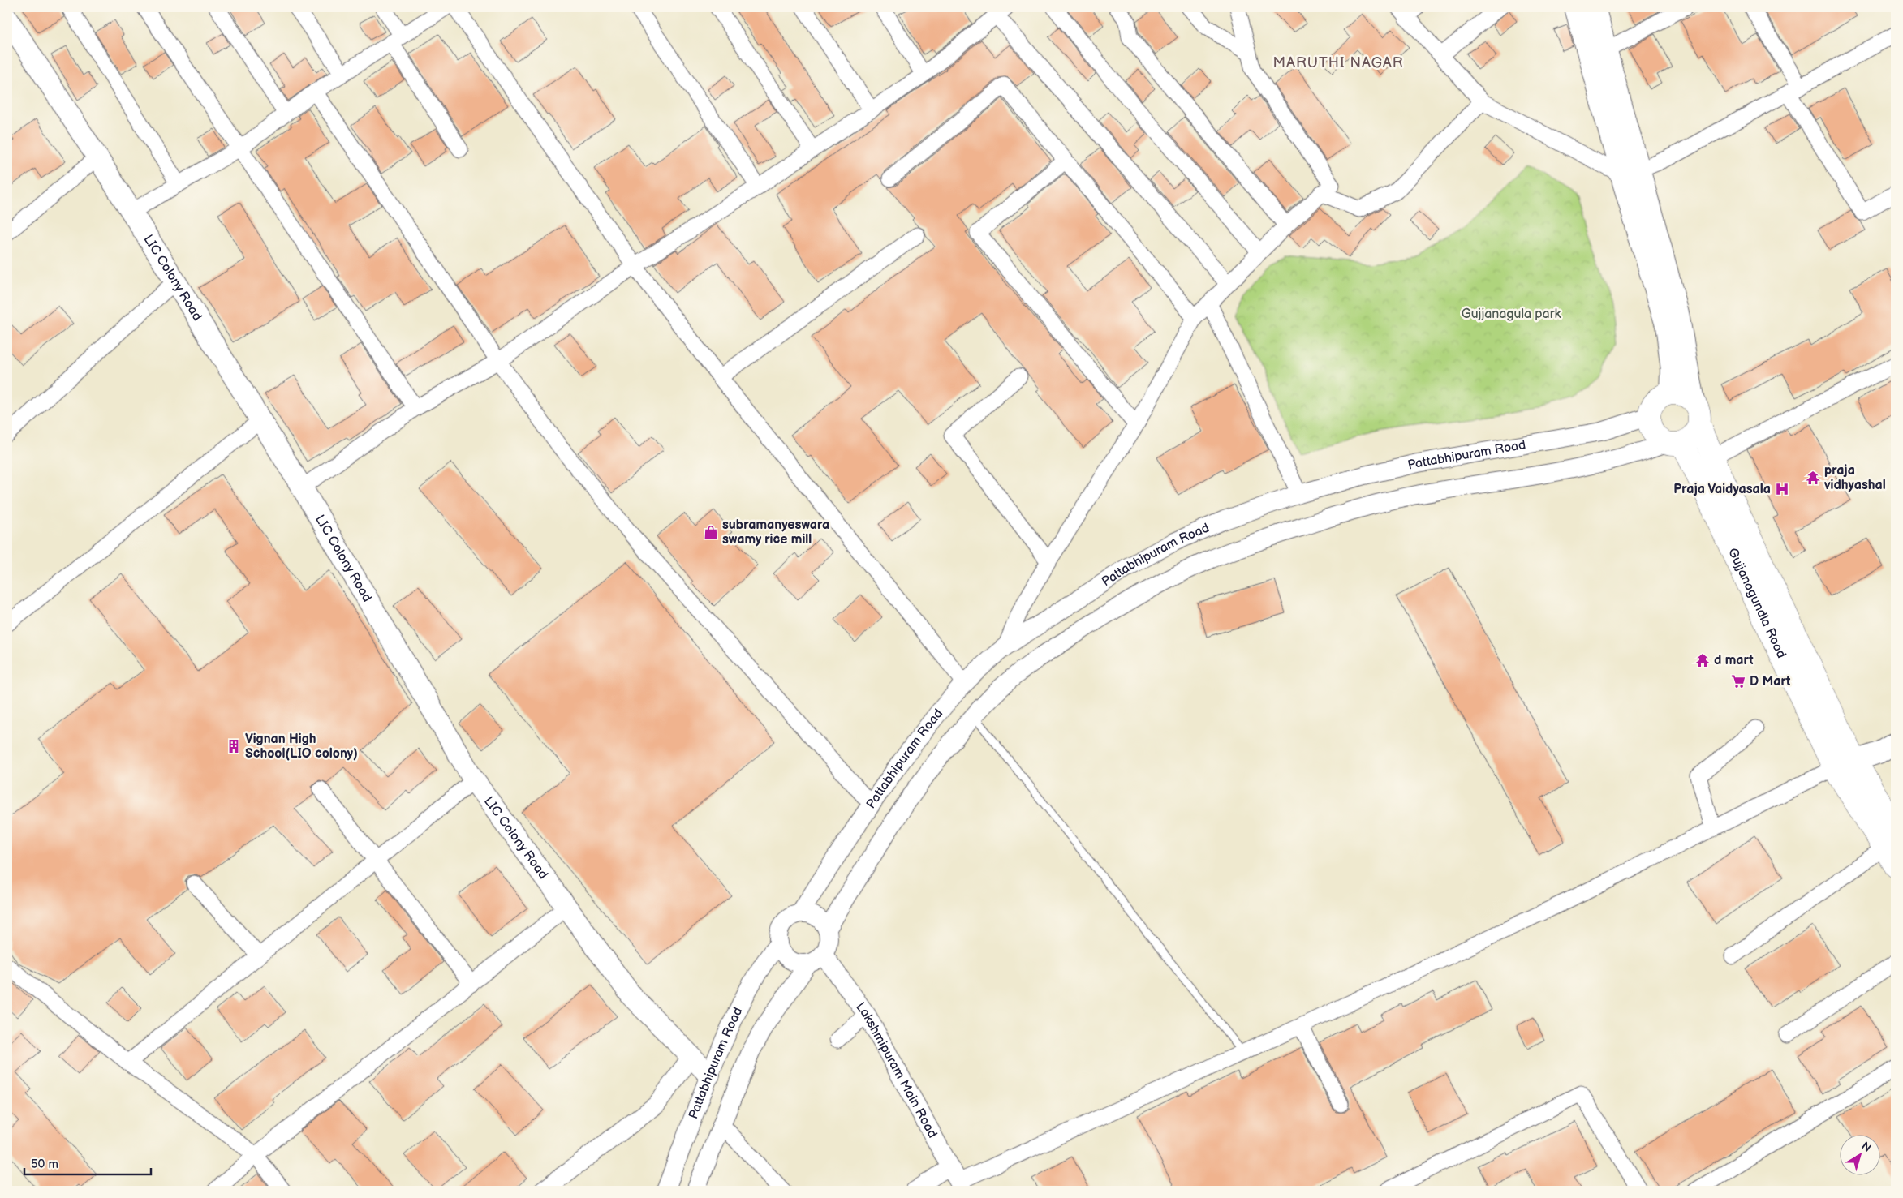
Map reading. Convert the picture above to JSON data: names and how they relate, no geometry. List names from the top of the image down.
{
  "streets": {
    "main road": ["LIC Colony Road", "Gujjanagundla Road"],
    "street": ["Pattabhipuram Road", "Lakshmipuram Main Road"]
  },
  "crossings": [
    ["LIC Colony Road", "Pattabhipuram Road"],
    ["Pattabhipuram Road", "Gujjanagundla Road"],
    ["Pattabhipuram Road", "Lakshmipuram Main Road"]
  ],
  "districts": ["MARUTHI NAGAR"],
  "parks": ["Gujjanagula park"],
  "places": {
    "temple": ["praja vidhyashal", "d mart"],
    "hospital": ["Praja Vaidyasala"],
    "shop": ["subramanyeswara swamy rice mill"],
    "supermarket": ["D Mart"],
    "building": ["Vignan High School(LIO colony)"]
  },
  "scale_bar": "50 m",
  "north": "top right"
}
